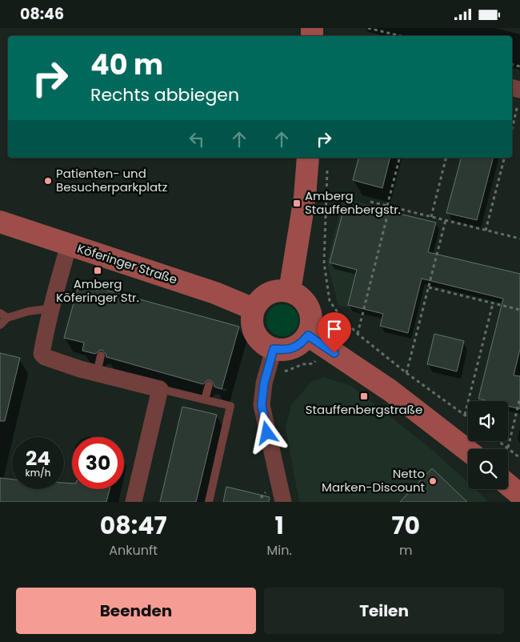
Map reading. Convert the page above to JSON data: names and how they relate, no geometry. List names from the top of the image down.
{
  "streets": {
    "street": ["Köferinger Straße"]
  },
  "places": {
    "other": ["Patienten- und Besucherparkplatz", "Netto Marken-Discount"],
    "transit": ["Amberg Stauffenbergstr.", "Amberg Köferinger Str.", "Stauffenbergstraße"]
  },
  "page": {
    "status": "08:46",
    "turn": ["40 m", "Rechts abbiegen"],
    "speed": "24 km/h",
    "limit": "30",
    "eta": [
      "08:47",
      "Ankunft",
      "1",
      "Min.",
      "70",
      "m"
    ],
    "buttons": ["Beenden", "Teilen"]
  }
}
